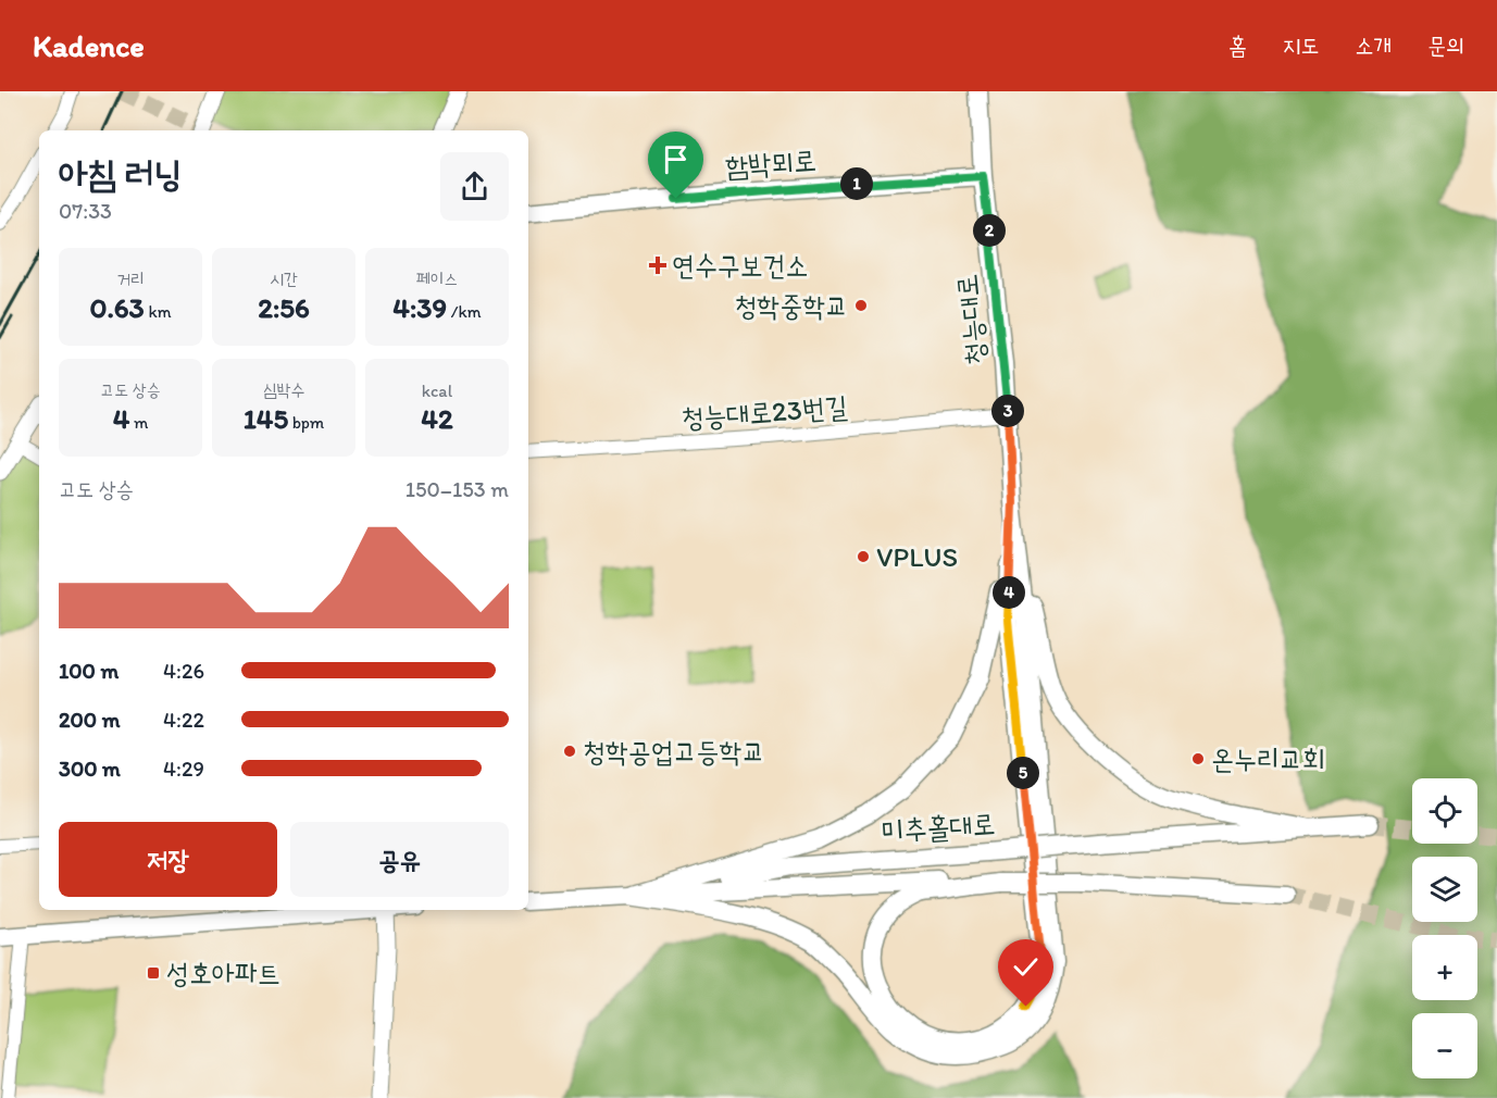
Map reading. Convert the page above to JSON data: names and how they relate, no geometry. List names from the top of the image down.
{
  "streets": {
    "main road": ["함박뫼로", "청능대로", "미추홀대로"],
    "street": ["청능대로23번길"]
  },
  "crossings": [
    ["함박뫼로", "청능대로"],
    ["청능대로", "청능대로23번길"]
  ],
  "places": {
    "health": ["연수구보건소"],
    "other": [
      "청학중학교",
      "VPLUS",
      "청학공업고등학교",
      "온누리교회"
    ],
    "transit": ["성호아파트"]
  },
  "page": {
    "header": "Kadence",
    "nav": [
      "홈",
      "지도",
      "소개",
      "문의"
    ],
    "heading": ["아침 러닝", "07:33"],
    "pins": [
      "1",
      "2",
      "3",
      "4",
      "5"
    ],
    "stats": [
      ["거리", "0.63 km"],
      ["시간", "2:56"],
      ["페이스", "4:39 /km"],
      ["고도 상승", "4 m"],
      ["심박수", "145 bpm"],
      ["kcal", "42"]
    ],
    "chart": ["고도 상승", "150–153 m"],
    "list": [
      {
        "name": "100 m",
        "note": "4:26"
      },
      {
        "name": "200 m",
        "note": "4:22"
      },
      {
        "name": "300 m",
        "note": "4:29"
      }
    ],
    "map_buttons": ["+", "−"],
    "buttons": ["저장", "공유"]
  }
}
